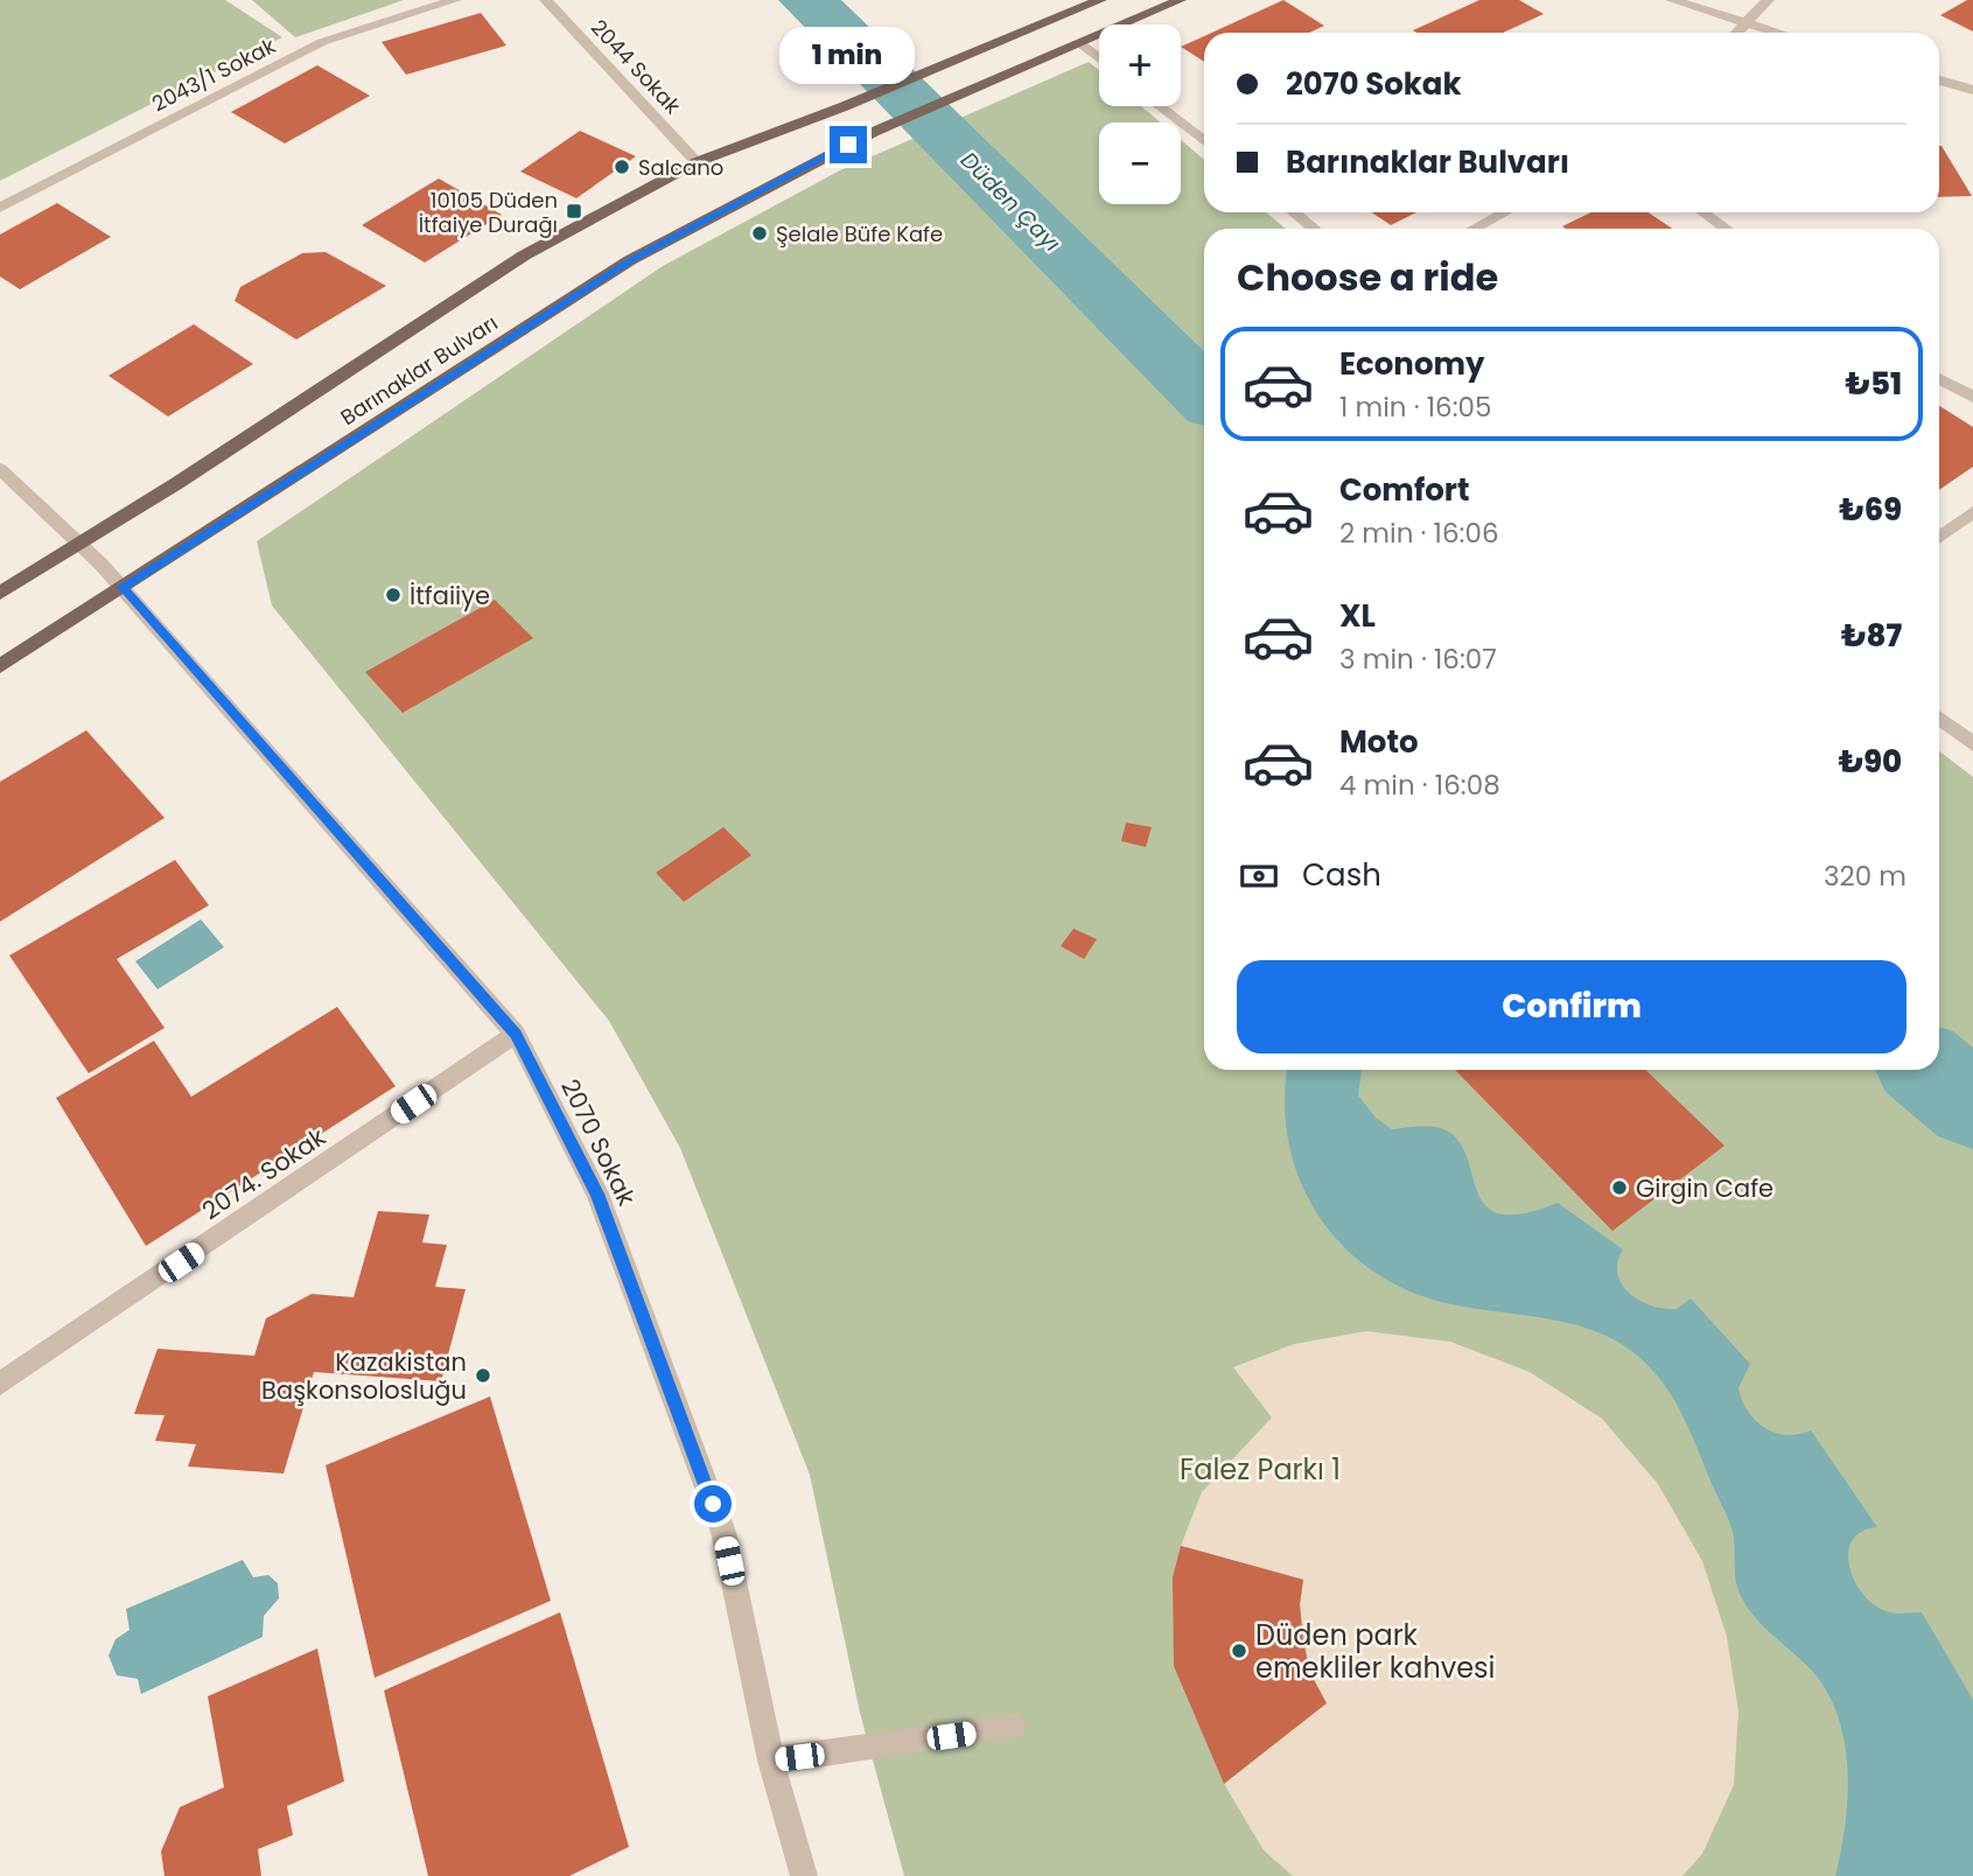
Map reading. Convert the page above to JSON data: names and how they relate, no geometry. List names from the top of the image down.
{
  "streets": {
    "main road": ["Barınaklar Bulvarı"],
    "street": [
      "2044 Sokak",
      "2043/1 Sokak",
      "2070 Sokak",
      "2074. Sokak"
    ]
  },
  "crossings": [
    ["2044 Sokak", "Barınaklar Bulvarı"],
    ["Barınaklar Bulvarı", "2070 Sokak"],
    ["2070 Sokak", "2074. Sokak"]
  ],
  "water": ["Düden Çayı"],
  "parks": ["Falez Parkı 1"],
  "places": {
    "other": [
      "Salcano",
      "Şelale Büfe Kafe",
      "İtfaiiye",
      "Girgin Cafe",
      "Kazakistan Başkonsolosluğu",
      "Düden park emekliler kahvesi"
    ],
    "transit": ["10105 Düden İtfaiye Durağı"]
  },
  "page": {
    "map_buttons": ["+", "−"],
    "bubble": "1 min",
    "banner": ["2070 Sokak", "Barınaklar Bulvarı"],
    "heading": "Choose a ride",
    "list": [
      {
        "name": "Economy",
        "note": "1 min · 16:05",
        "value": "₺51"
      },
      {
        "name": "Comfort",
        "note": "2 min · 16:06",
        "value": "₺69"
      },
      {
        "name": "XL",
        "note": "3 min · 16:07",
        "value": "₺87"
      },
      {
        "name": "Moto",
        "note": "4 min · 16:08",
        "value": "₺90"
      }
    ],
    "pay": ["Cash", "320 m"],
    "buttons": "Confirm"
  }
}
